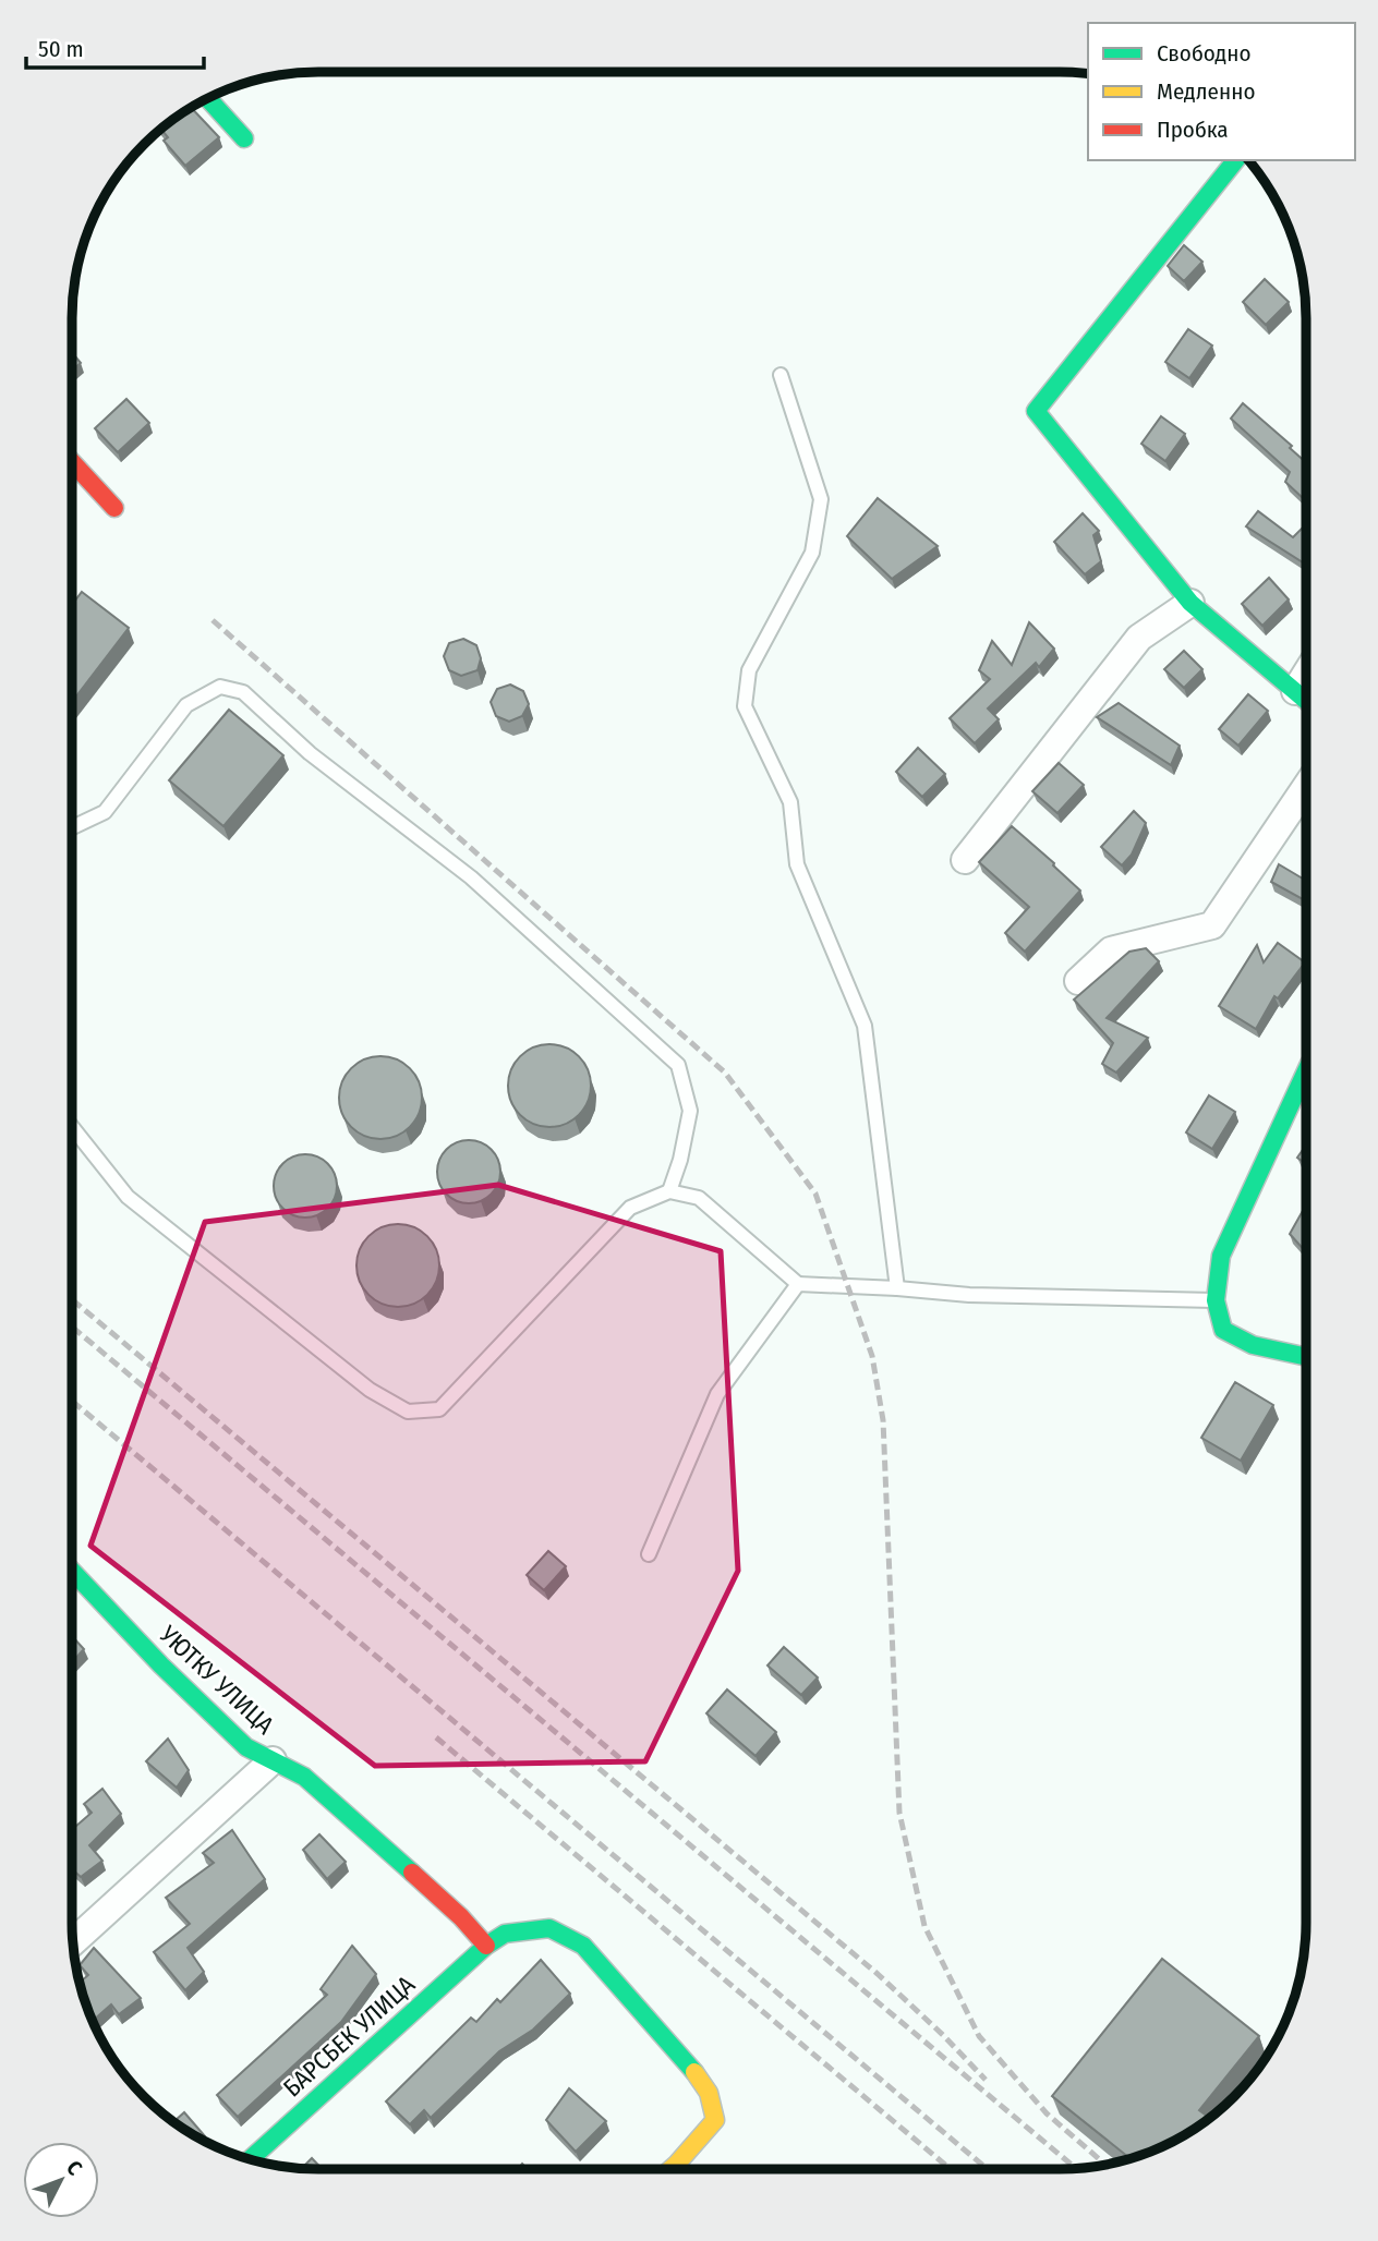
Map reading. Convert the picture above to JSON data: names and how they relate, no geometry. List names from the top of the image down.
{
  "streets": {
    "street": ["УЮТКУ УЛИЦА", "БАРСБЕК УЛИЦА"]
  },
  "crossings": [
    ["УЮТКУ УЛИЦА", "БАРСБЕК УЛИЦА"]
  ],
  "legend": ["Свободно", "Медленно", "Пробка"],
  "scale_bar": "50 m",
  "north": "top right"
}
